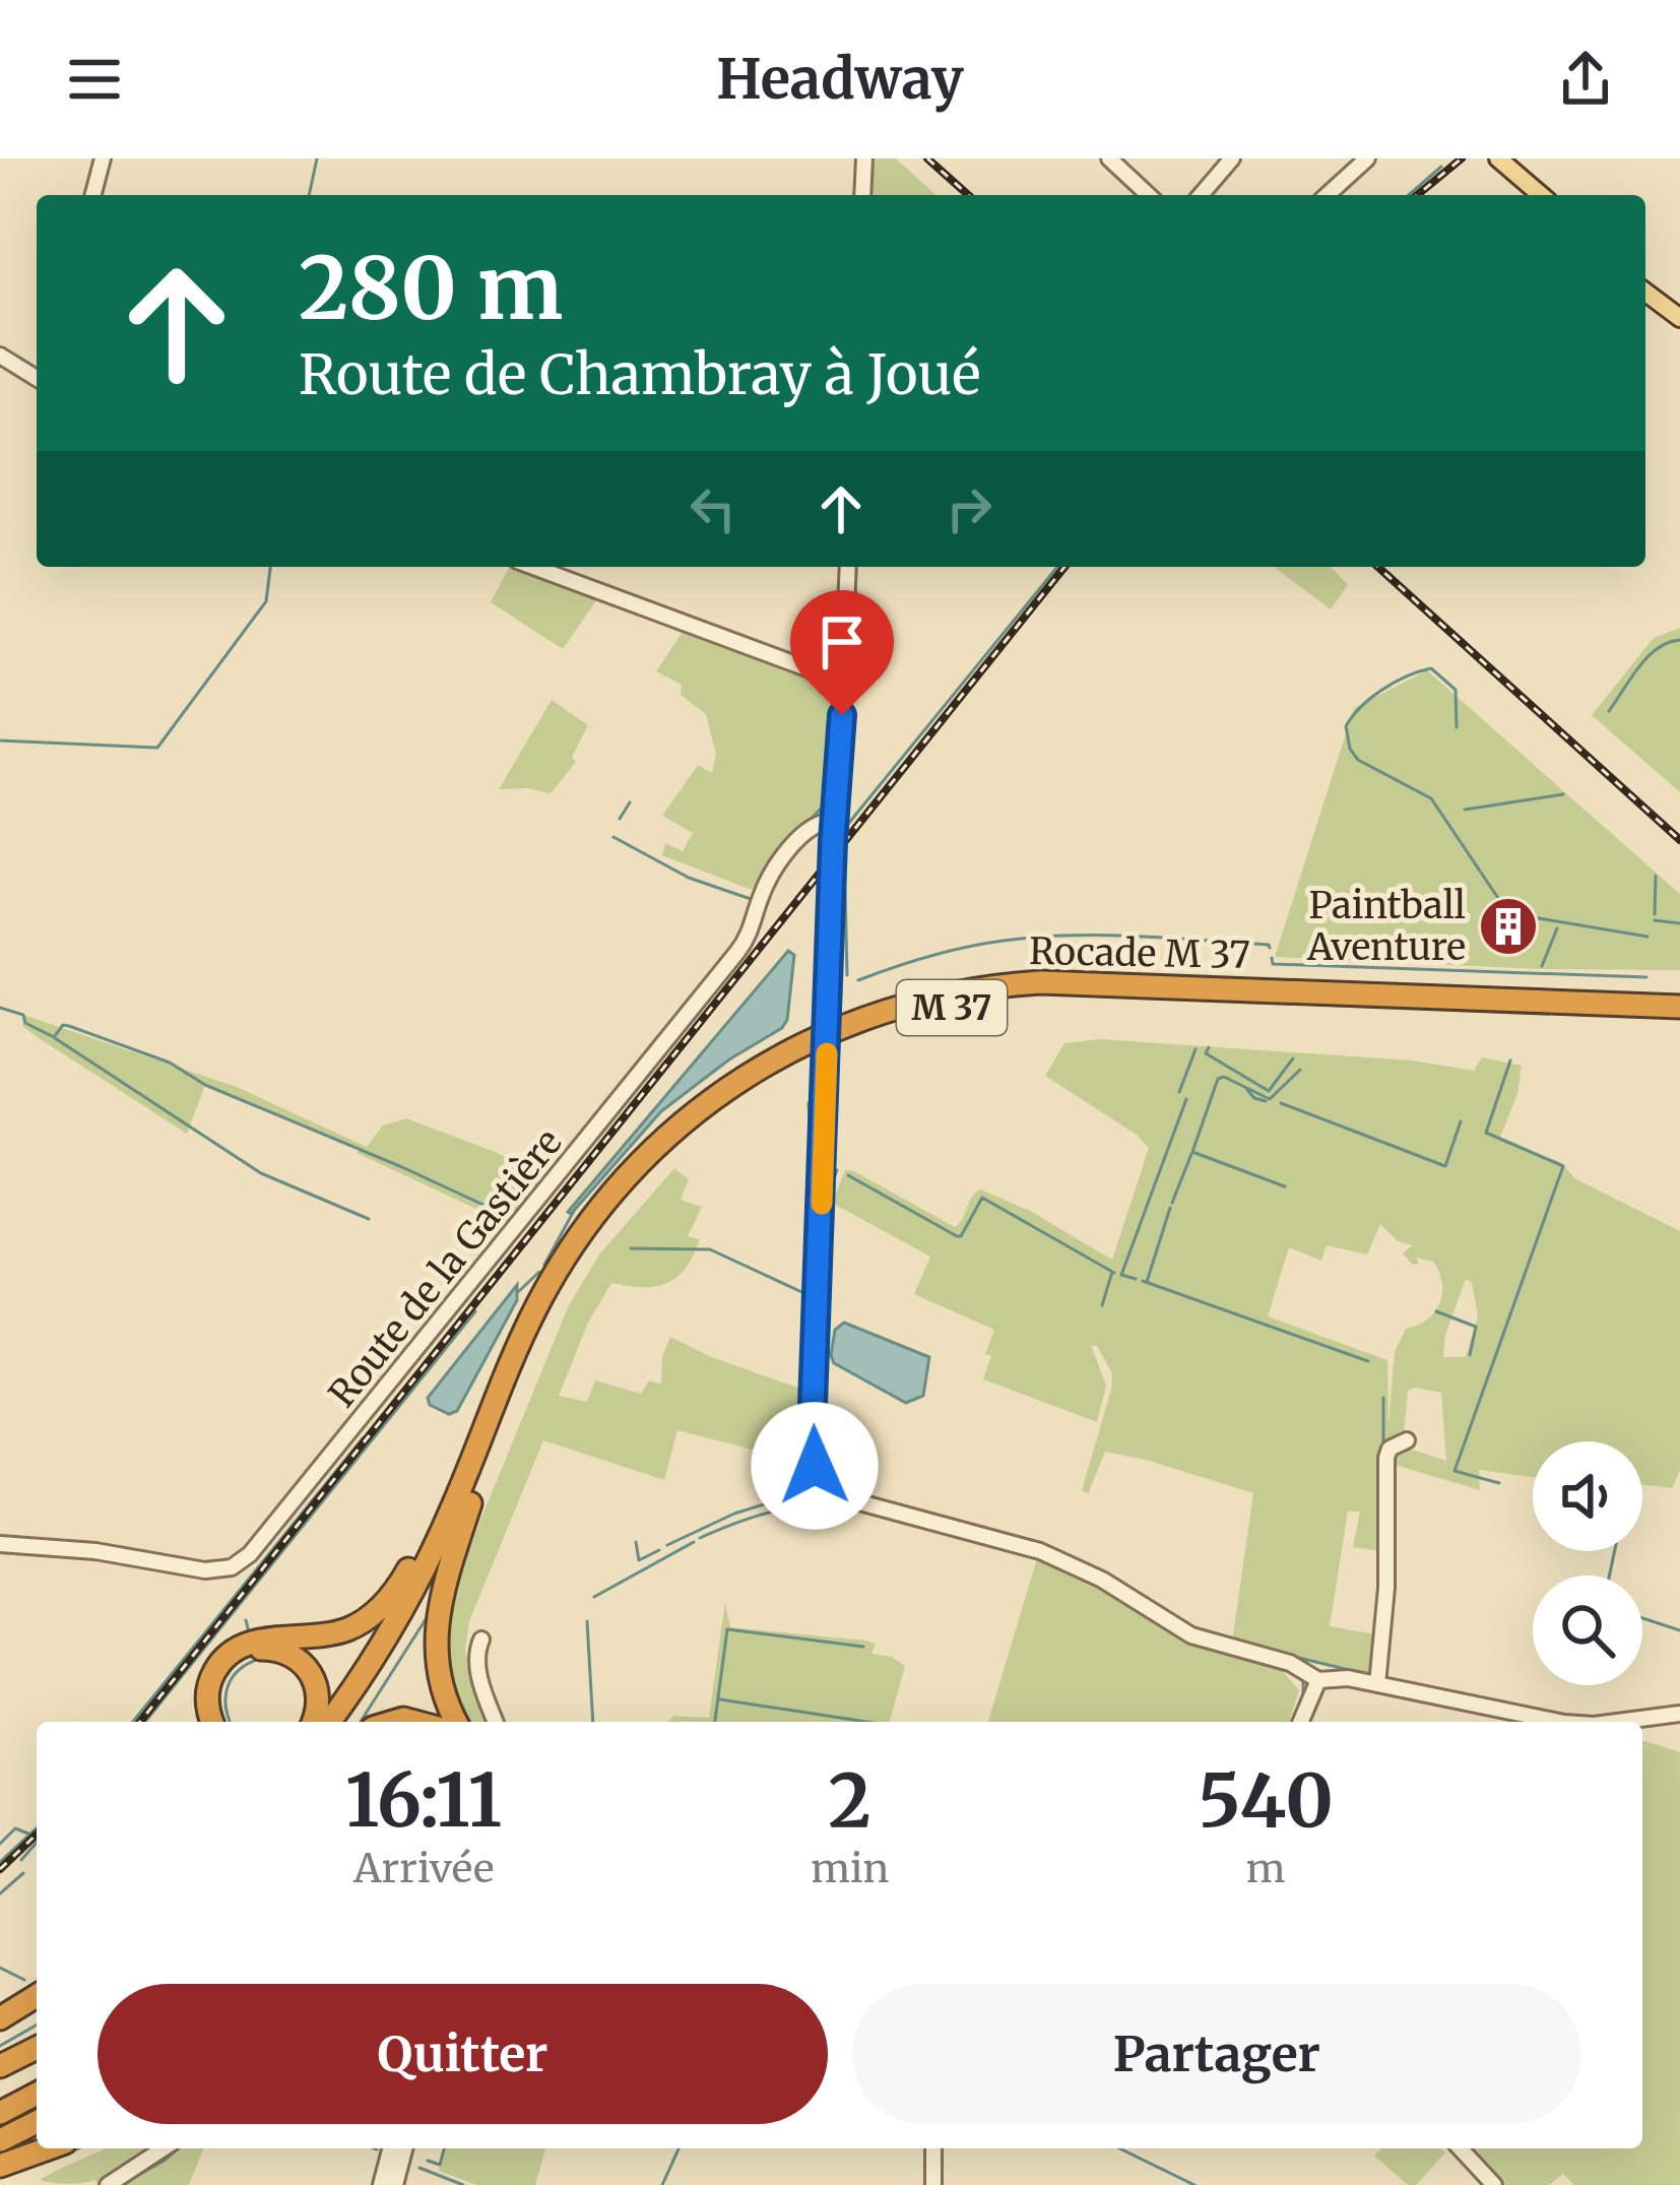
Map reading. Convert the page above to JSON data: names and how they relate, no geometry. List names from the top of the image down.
{
  "streets": {
    "highway": ["Rocade M 37", "M 37"],
    "street": ["Route de la Gastière"]
  },
  "crossings": [
    ["Rocade M 37", "M 37"]
  ],
  "places": {
    "building": ["Paintball Aventure"]
  },
  "page": {
    "header": "Headway",
    "turn": ["280 m", "Route de Chambray à Joué"],
    "eta": [
      "16:11",
      "Arrivée",
      "2",
      "min",
      "540",
      "m"
    ],
    "buttons": ["Quitter", "Partager"]
  }
}
